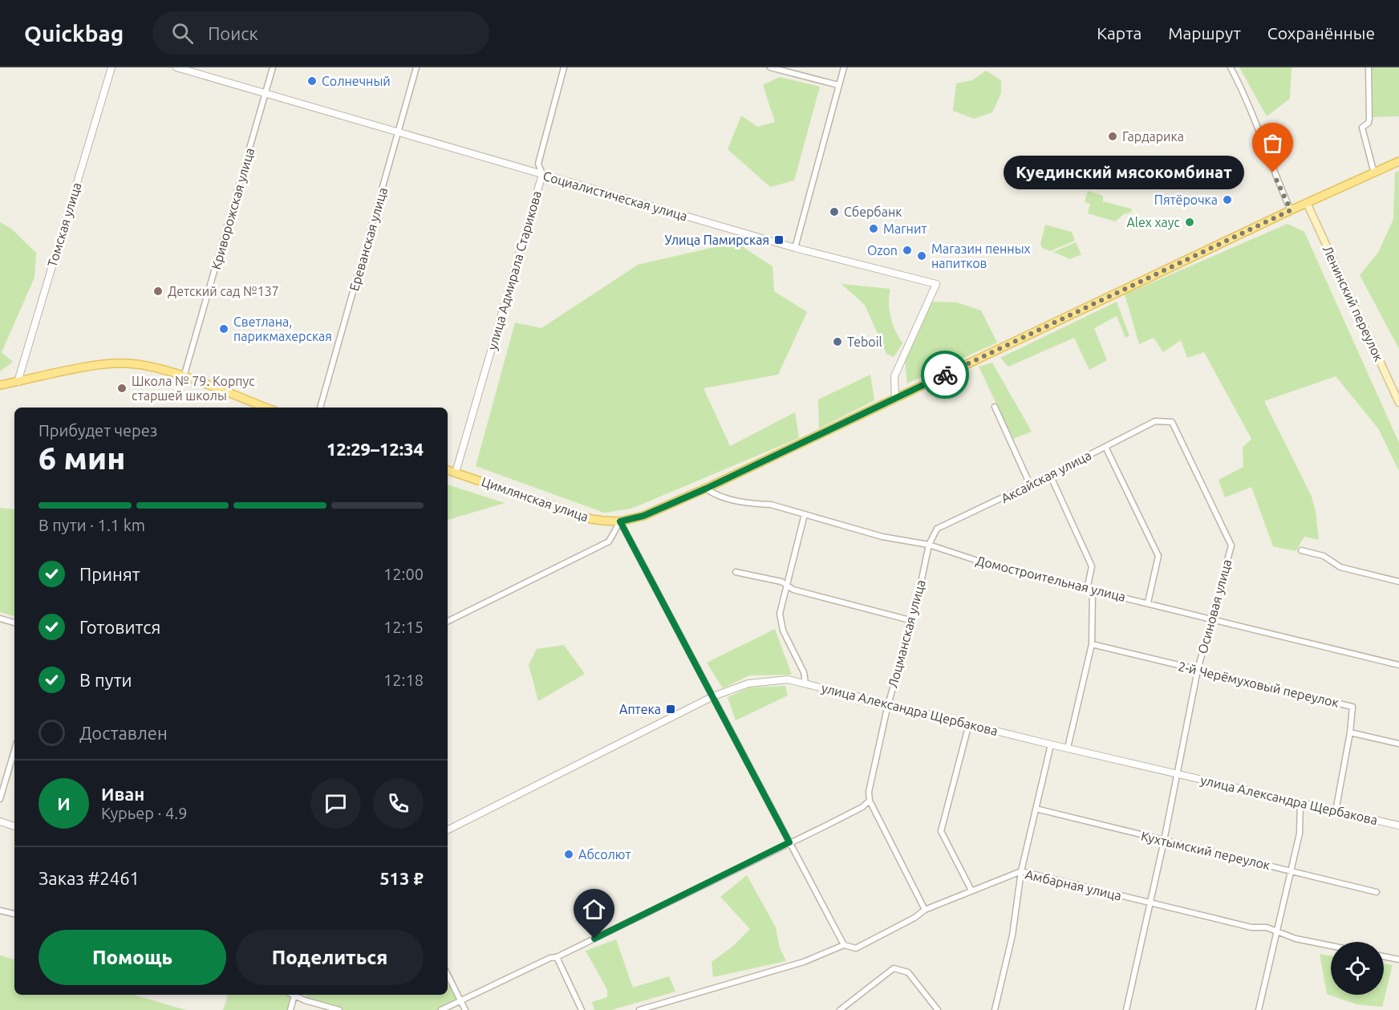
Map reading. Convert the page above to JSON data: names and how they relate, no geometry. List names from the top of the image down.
{
  "streets": {
    "main road": ["Ленинский переулок", "Цимлянская улица"],
    "street": [
      "Социалистическая улица",
      "Криворожская улица",
      "Томская улица",
      "Ереванская улица",
      "улица Адмирала Старикова",
      "Аксайская улица",
      "Домостроительная улица",
      "Осиновая улица",
      "Лоцманская улица",
      "2-й Черёмуховый переулок",
      "улица Александра Щербакова",
      "Кухтымский переулок",
      "Амбарная улица"
    ]
  },
  "crossings": [
    ["Социалистическая улица", "Криворожская улица"],
    ["Социалистическая улица", "Ереванская улица"],
    ["Социалистическая улица", "улица Адмирала Старикова"],
    ["Социалистическая улица", "Цимлянская улица"],
    ["улица Адмирала Старикова", "Цимлянская улица"],
    ["Ленинский переулок", "Цимлянская улица"],
    ["Аксайская улица", "Домостроительная улица"],
    ["Аксайская улица", "Осиновая улица"],
    ["Аксайская улица", "Лоцманская улица"],
    ["Цимлянская улица", "Домостроительная улица"],
    ["Домостроительная улица", "Осиновая улица"],
    ["Домостроительная улица", "Лоцманская улица"],
    ["Осиновая улица", "2-й Черёмуховый переулок"],
    ["Осиновая улица", "улица Александра Щербакова"],
    ["Осиновая улица", "Кухтымский переулок"],
    ["Осиновая улица", "Амбарная улица"],
    ["Лоцманская улица", "улица Александра Щербакова"]
  ],
  "places": {
    "other": [
      "Солнечный",
      "Гардарика",
      "Куединский мясокомбинат",
      "Пятёрочка",
      "Сбербанк",
      "Alex хаус",
      "Магнит",
      "Ozon",
      "Магазин пенных напитков",
      "Детский сад №137",
      "Светлана, парикмахерская",
      "Teboil",
      "Школа № 79. Корпус старшей школы",
      "Абсолют"
    ],
    "transit": ["Улица Памирская", "Аптека"]
  },
  "page": {
    "header": "Quickbag",
    "search": "Поиск",
    "nav": ["Карта", "Маршрут", "Сохранённые"],
    "bubble": "Куединский мясокомбинат",
    "heading": ["6 мин", "Прибудет через", "12:29–12:34"],
    "panel": [
      "Иван",
      "Курьер · 4.9",
      "Заказ #2461",
      "513 ₽"
    ],
    "bar": "В пути · 1.1 km",
    "list": [
      ["Принят", "12:00"],
      ["Готовится", "12:15"],
      ["В пути", "12:18"],
      "Доставлен"
    ],
    "round": "И",
    "buttons": ["Помощь", "Поделиться"]
  }
}
